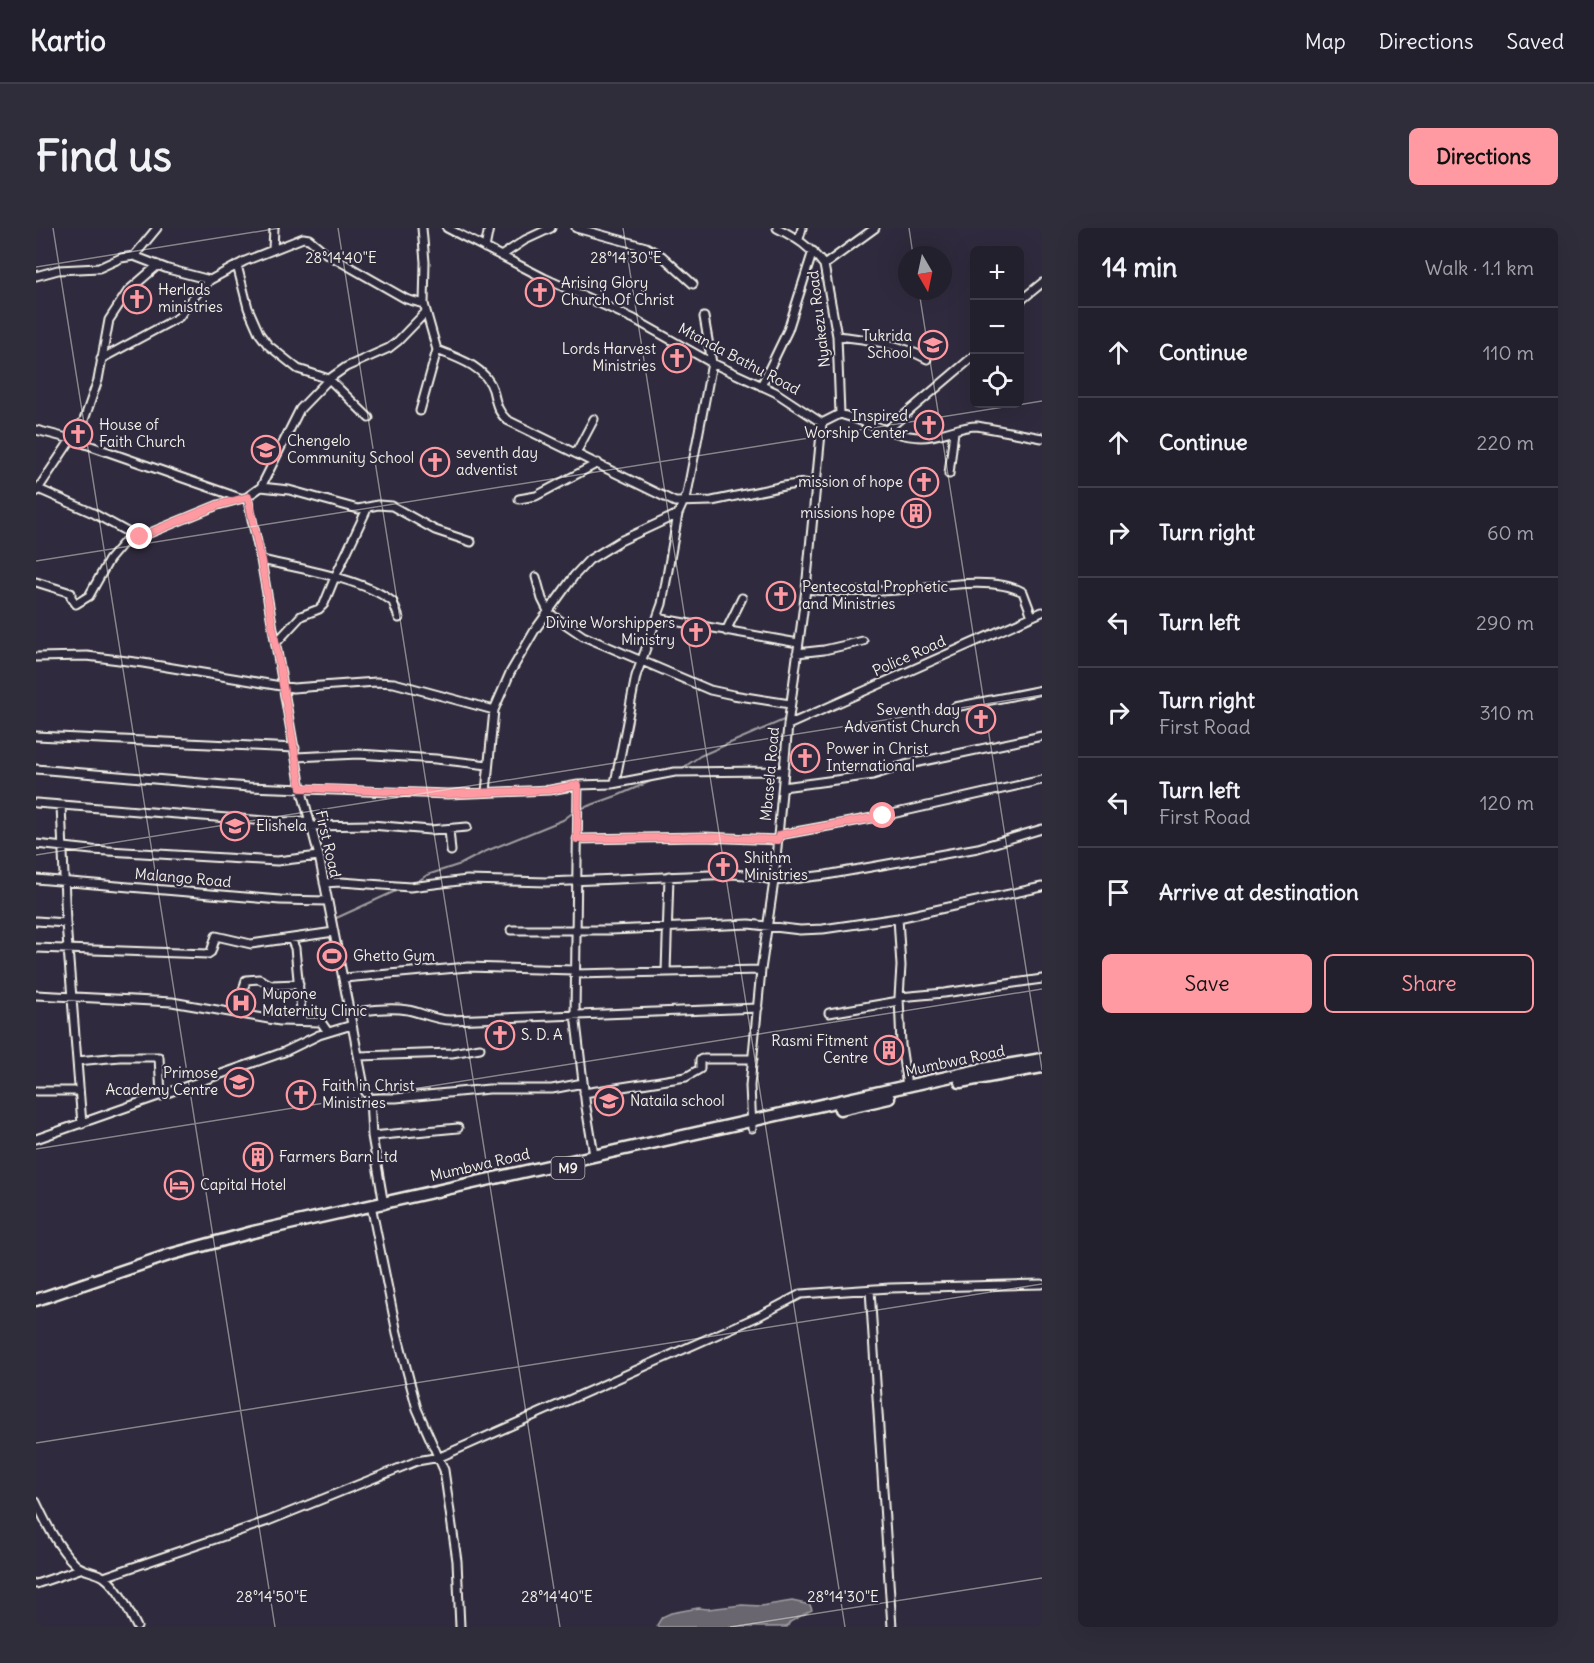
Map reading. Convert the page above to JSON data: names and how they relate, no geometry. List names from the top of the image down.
{
  "streets": {
    "main road": ["Mumbwa Road", "M9"],
    "street": [
      "Nyakezu Road",
      "Mtanda Bathu Road",
      "Police Road",
      "Mbasela Road",
      "First Road",
      "Malango Road"
    ]
  },
  "crossings": [
    ["Mtanda Bathu Road", "Mbasela Road"],
    ["Police Road", "Mbasela Road"],
    ["Mbasela Road", "Mumbwa Road"],
    ["First Road", "Malango Road"],
    ["First Road", "Mumbwa Road"]
  ],
  "places": {
    "church": [
      "Arising Glory Church Of Christ",
      "Herlads ministries",
      "Lords Harvest Ministries",
      "Inspired Worship Center",
      "House of Faith Church",
      "seventh day adventist",
      "mission of hope",
      "Pentecostal Prophetic and Ministries",
      "Divine Worshippers Ministry",
      "Seventh day Adventist Church",
      "Power in Christ International",
      "Shithm Ministries",
      "S. D. A",
      "Faith in Christ Ministries"
    ],
    "school or university": [
      "Tukrida School",
      "Chengelo Community School",
      "Elishela",
      "Primose Academy Centre",
      "Nataila school"
    ],
    "building": ["missions hope", "Rasmi Fitment Centre", "Farmers Barn Ltd"],
    "sports": ["Ghetto Gym"],
    "hospital": ["Mupone Maternity Clinic"],
    "hotel": ["Capital Hotel"]
  },
  "north": "bottom",
  "page": {
    "header": "Kartio",
    "nav": ["Map", "Directions", "Saved"],
    "buttons": [
      "Directions",
      ["Save", "Share"]
    ],
    "title": "Find us",
    "heading": ["14 min", "Walk · 1.1 km"],
    "map_buttons": ["+", "−"],
    "list": [
      ["Continue", "110 m"],
      ["Continue", "220 m"],
      ["Turn right", "60 m"],
      ["Turn left", "290 m"],
      ["Turn right", "First Road", "310 m"],
      ["Turn left", "First Road", "120 m"],
      "Arrive at destination"
    ]
  },
  "coordinates": ["28°14'40\"E", "28°14'30\"E", "28°14'50\"E"]
}
